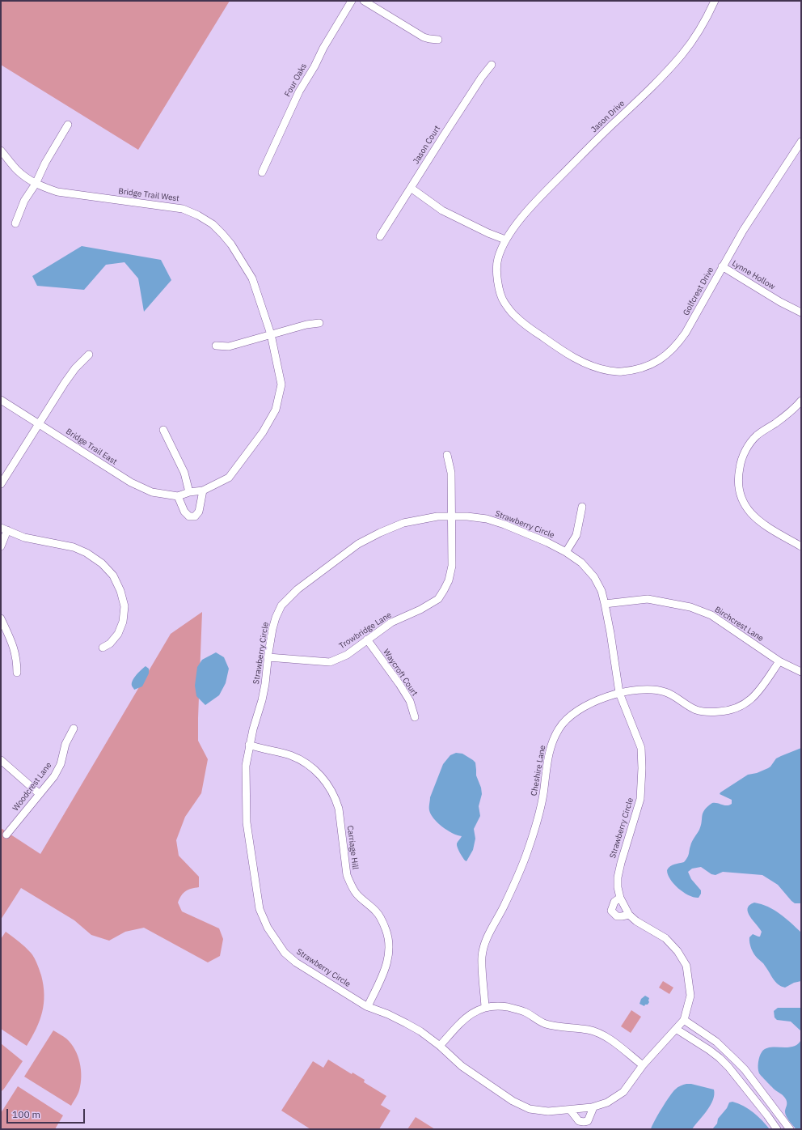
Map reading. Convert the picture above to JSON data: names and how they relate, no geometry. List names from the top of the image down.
{
  "streets": {
    "street": [
      "Four Oaks",
      "Jason Drive",
      "Jason Court",
      "Bridge Trail West",
      "Lynne Hollow",
      "Golfcrest Drive",
      "Bridge Trail East",
      "Strawberry Circle",
      "Birchcrest Lane",
      "Trowbridge Lane",
      "Waycroft Court",
      "Cheshire Lane",
      "Woodcrest Lane",
      "Carriage Hill"
    ]
  },
  "crossings": [
    ["Jason Drive", "Golfcrest Drive"],
    ["Bridge Trail West", "Bridge Trail East"],
    ["Lynne Hollow", "Golfcrest Drive"],
    ["Strawberry Circle", "Birchcrest Lane"],
    ["Strawberry Circle", "Trowbridge Lane"],
    ["Strawberry Circle", "Cheshire Lane"],
    ["Strawberry Circle", "Carriage Hill"],
    ["Birchcrest Lane", "Cheshire Lane"],
    ["Trowbridge Lane", "Waycroft Court"]
  ],
  "scale_bar": "100 m"
}
